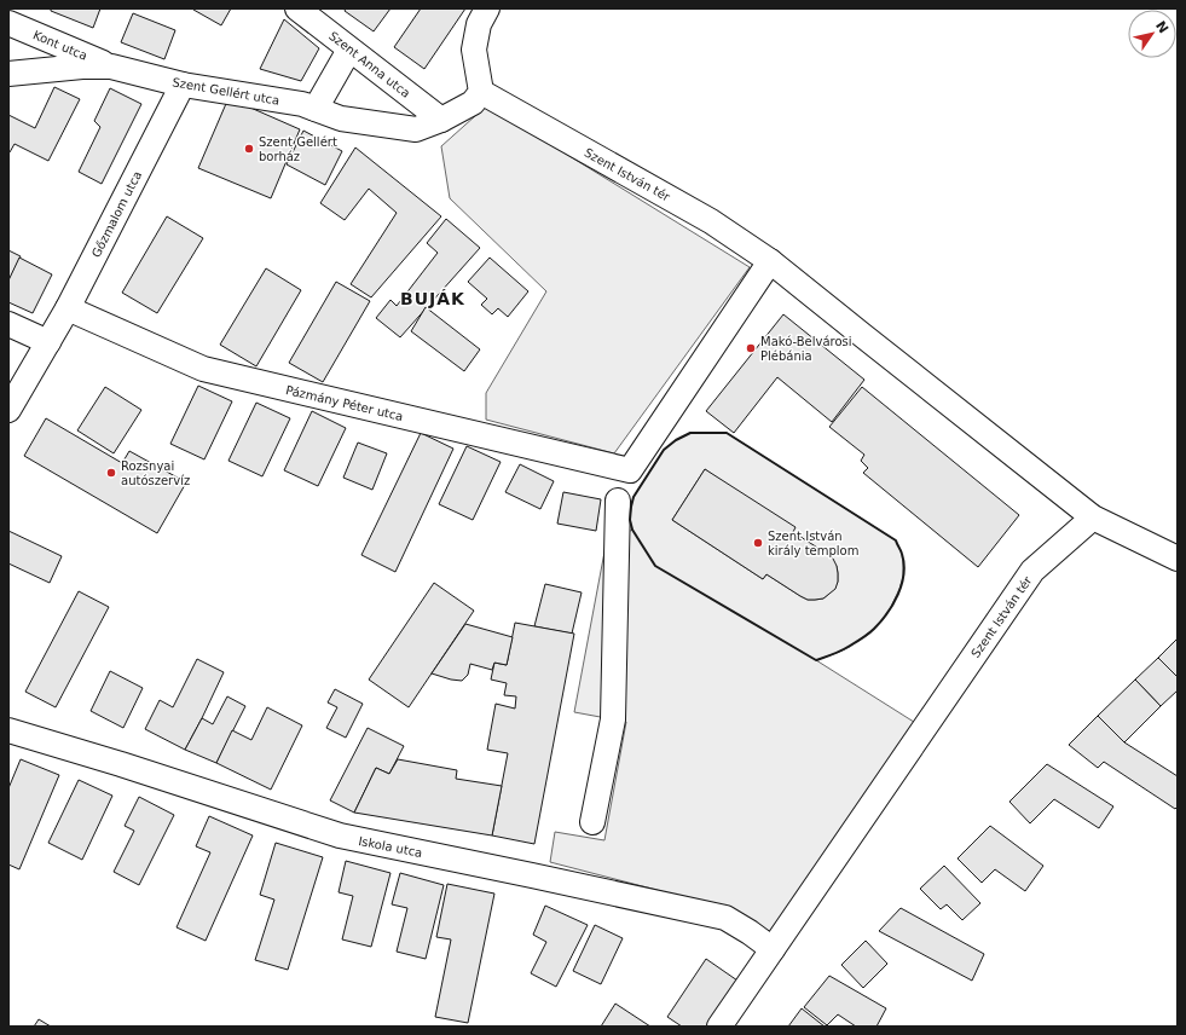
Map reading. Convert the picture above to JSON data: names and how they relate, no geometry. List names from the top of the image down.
{
  "streets": {
    "street": [
      "Kont utca",
      "Szent Anna utca",
      "Szent Gellért utca",
      "Szent István tér",
      "Gőzmalom utca",
      "Pázmány Péter utca",
      "Iskola utca"
    ]
  },
  "crossings": [
    ["Kont utca", "Szent Gellért utca"],
    ["Szent Anna utca", "Szent Gellért utca"],
    ["Szent Gellért utca", "Szent István tér"],
    ["Szent Gellért utca", "Gőzmalom utca"],
    ["Szent István tér", "Pázmány Péter utca"],
    ["Szent István tér", "Iskola utca"],
    ["Gőzmalom utca", "Pázmány Péter utca"]
  ],
  "districts": ["BUJÁK"],
  "places": [
    "Szent Gellért borház",
    "Makó-Belvárosi Plébánia",
    "Rozsnyai autószervíz",
    "Szent István király templom"
  ],
  "north": "top right"
}
